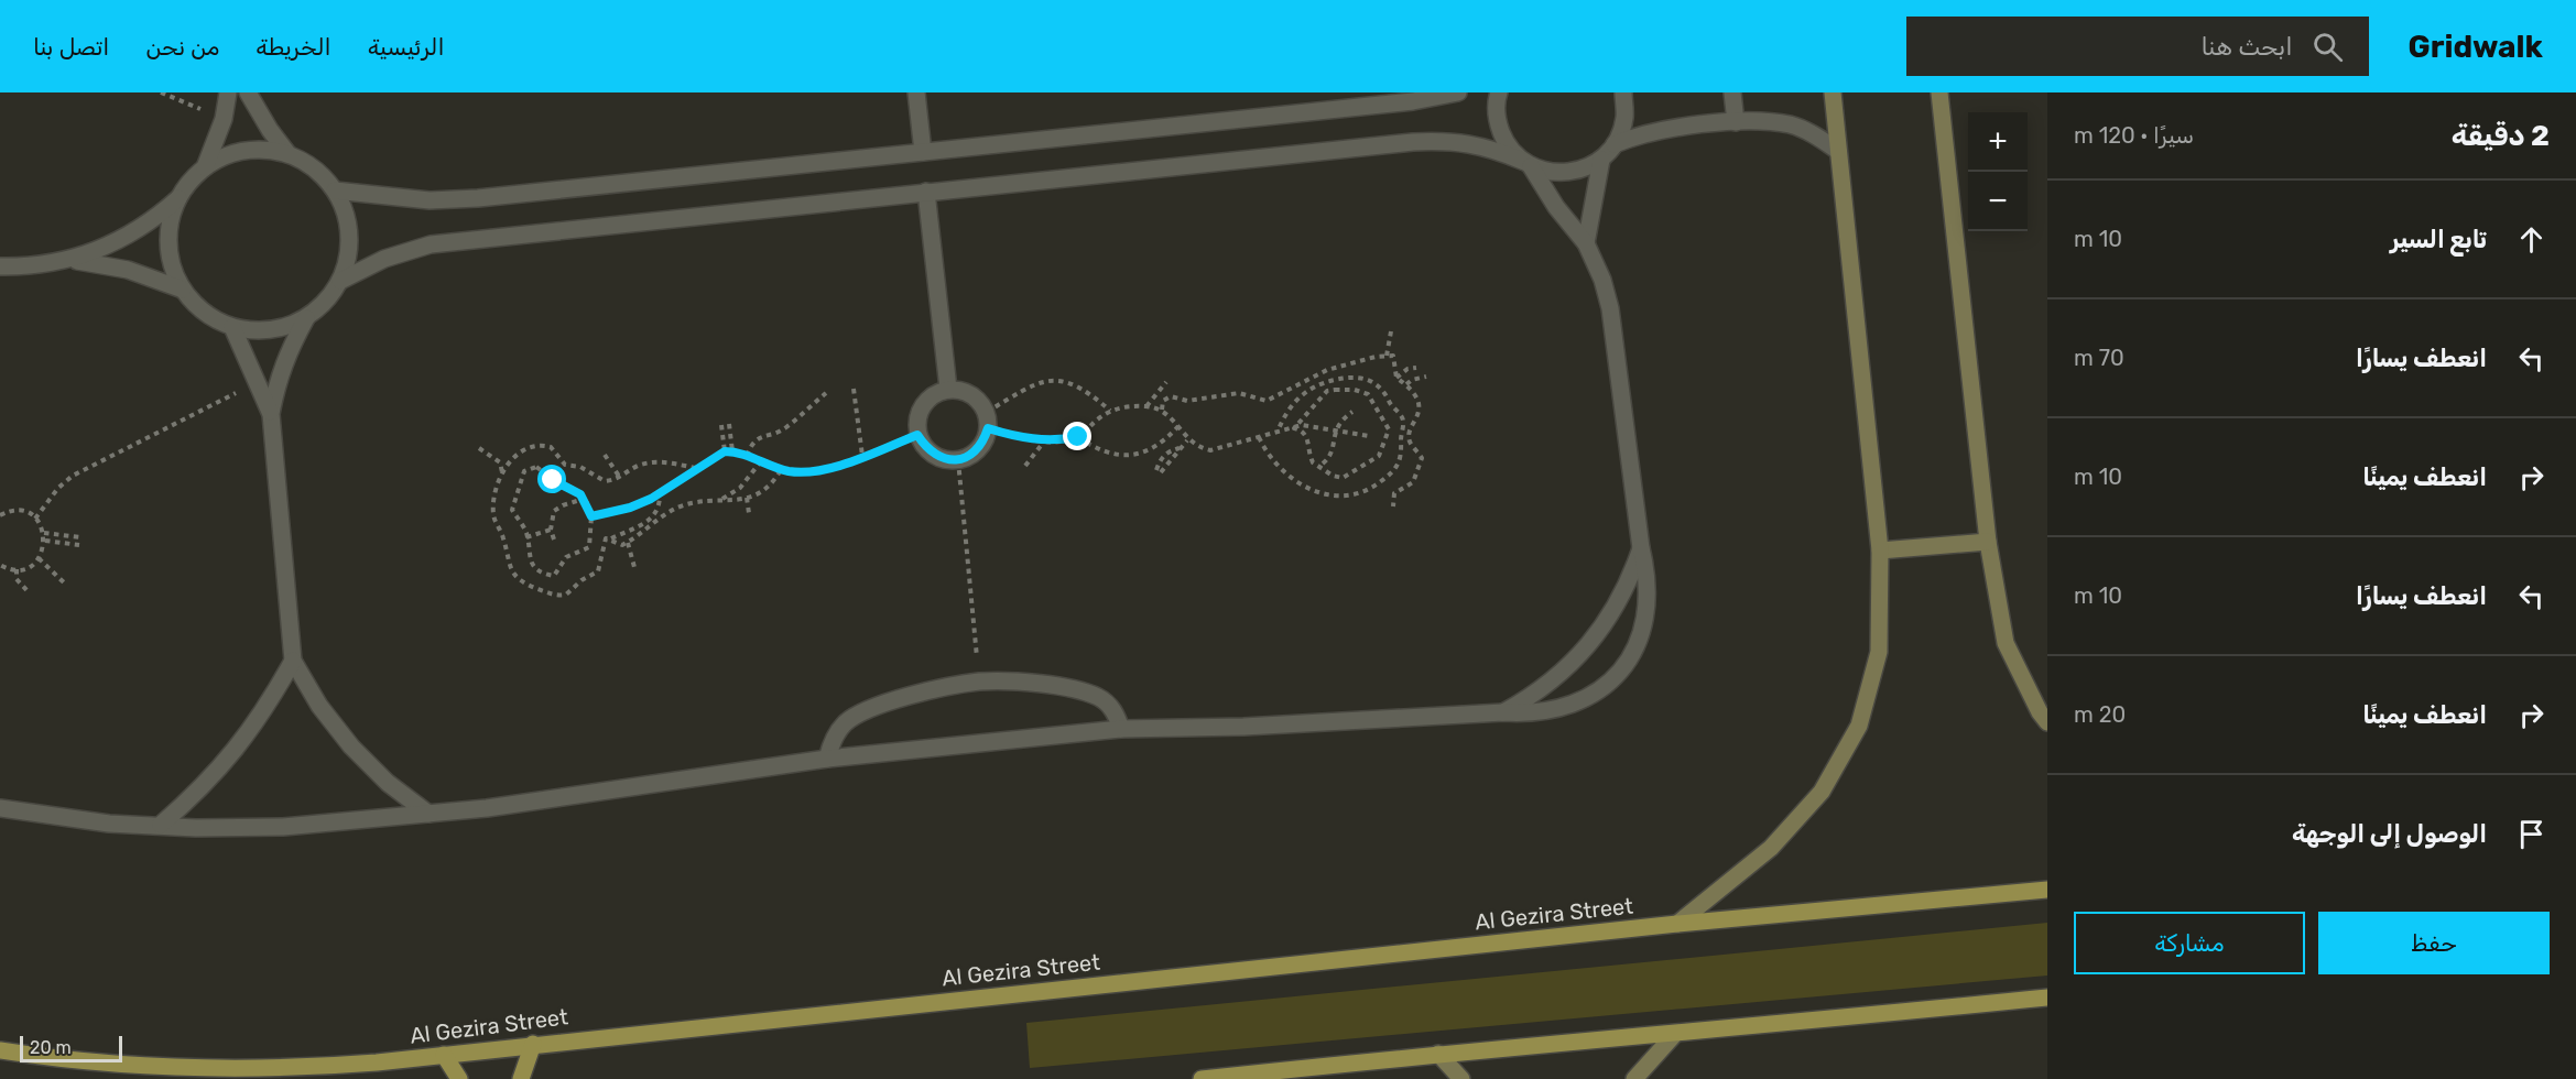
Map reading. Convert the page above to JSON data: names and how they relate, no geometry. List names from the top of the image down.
{
  "streets": {
    "main road": ["Al Gezira Street"]
  },
  "scale_bar": "20 m",
  "page": {
    "header": "Gridwalk",
    "search": "ابحث هنا",
    "nav": [
      "الرئيسية",
      "الخريطة",
      "من نحن",
      "اتصل بنا"
    ],
    "heading": ["2 دقيقة", "سيرًا · 120 m"],
    "map_buttons": ["+", "−"],
    "list": [
      ["تابع السير", "10 m"],
      ["انعطف يسارًا", "70 m"],
      ["انعطف يمينًا", "10 m"],
      ["انعطف يسارًا", "10 m"],
      ["انعطف يمينًا", "20 m"],
      "الوصول إلى الوجهة"
    ],
    "buttons": ["حفظ", "مشاركة"],
    "scale": "20 m"
  }
}
